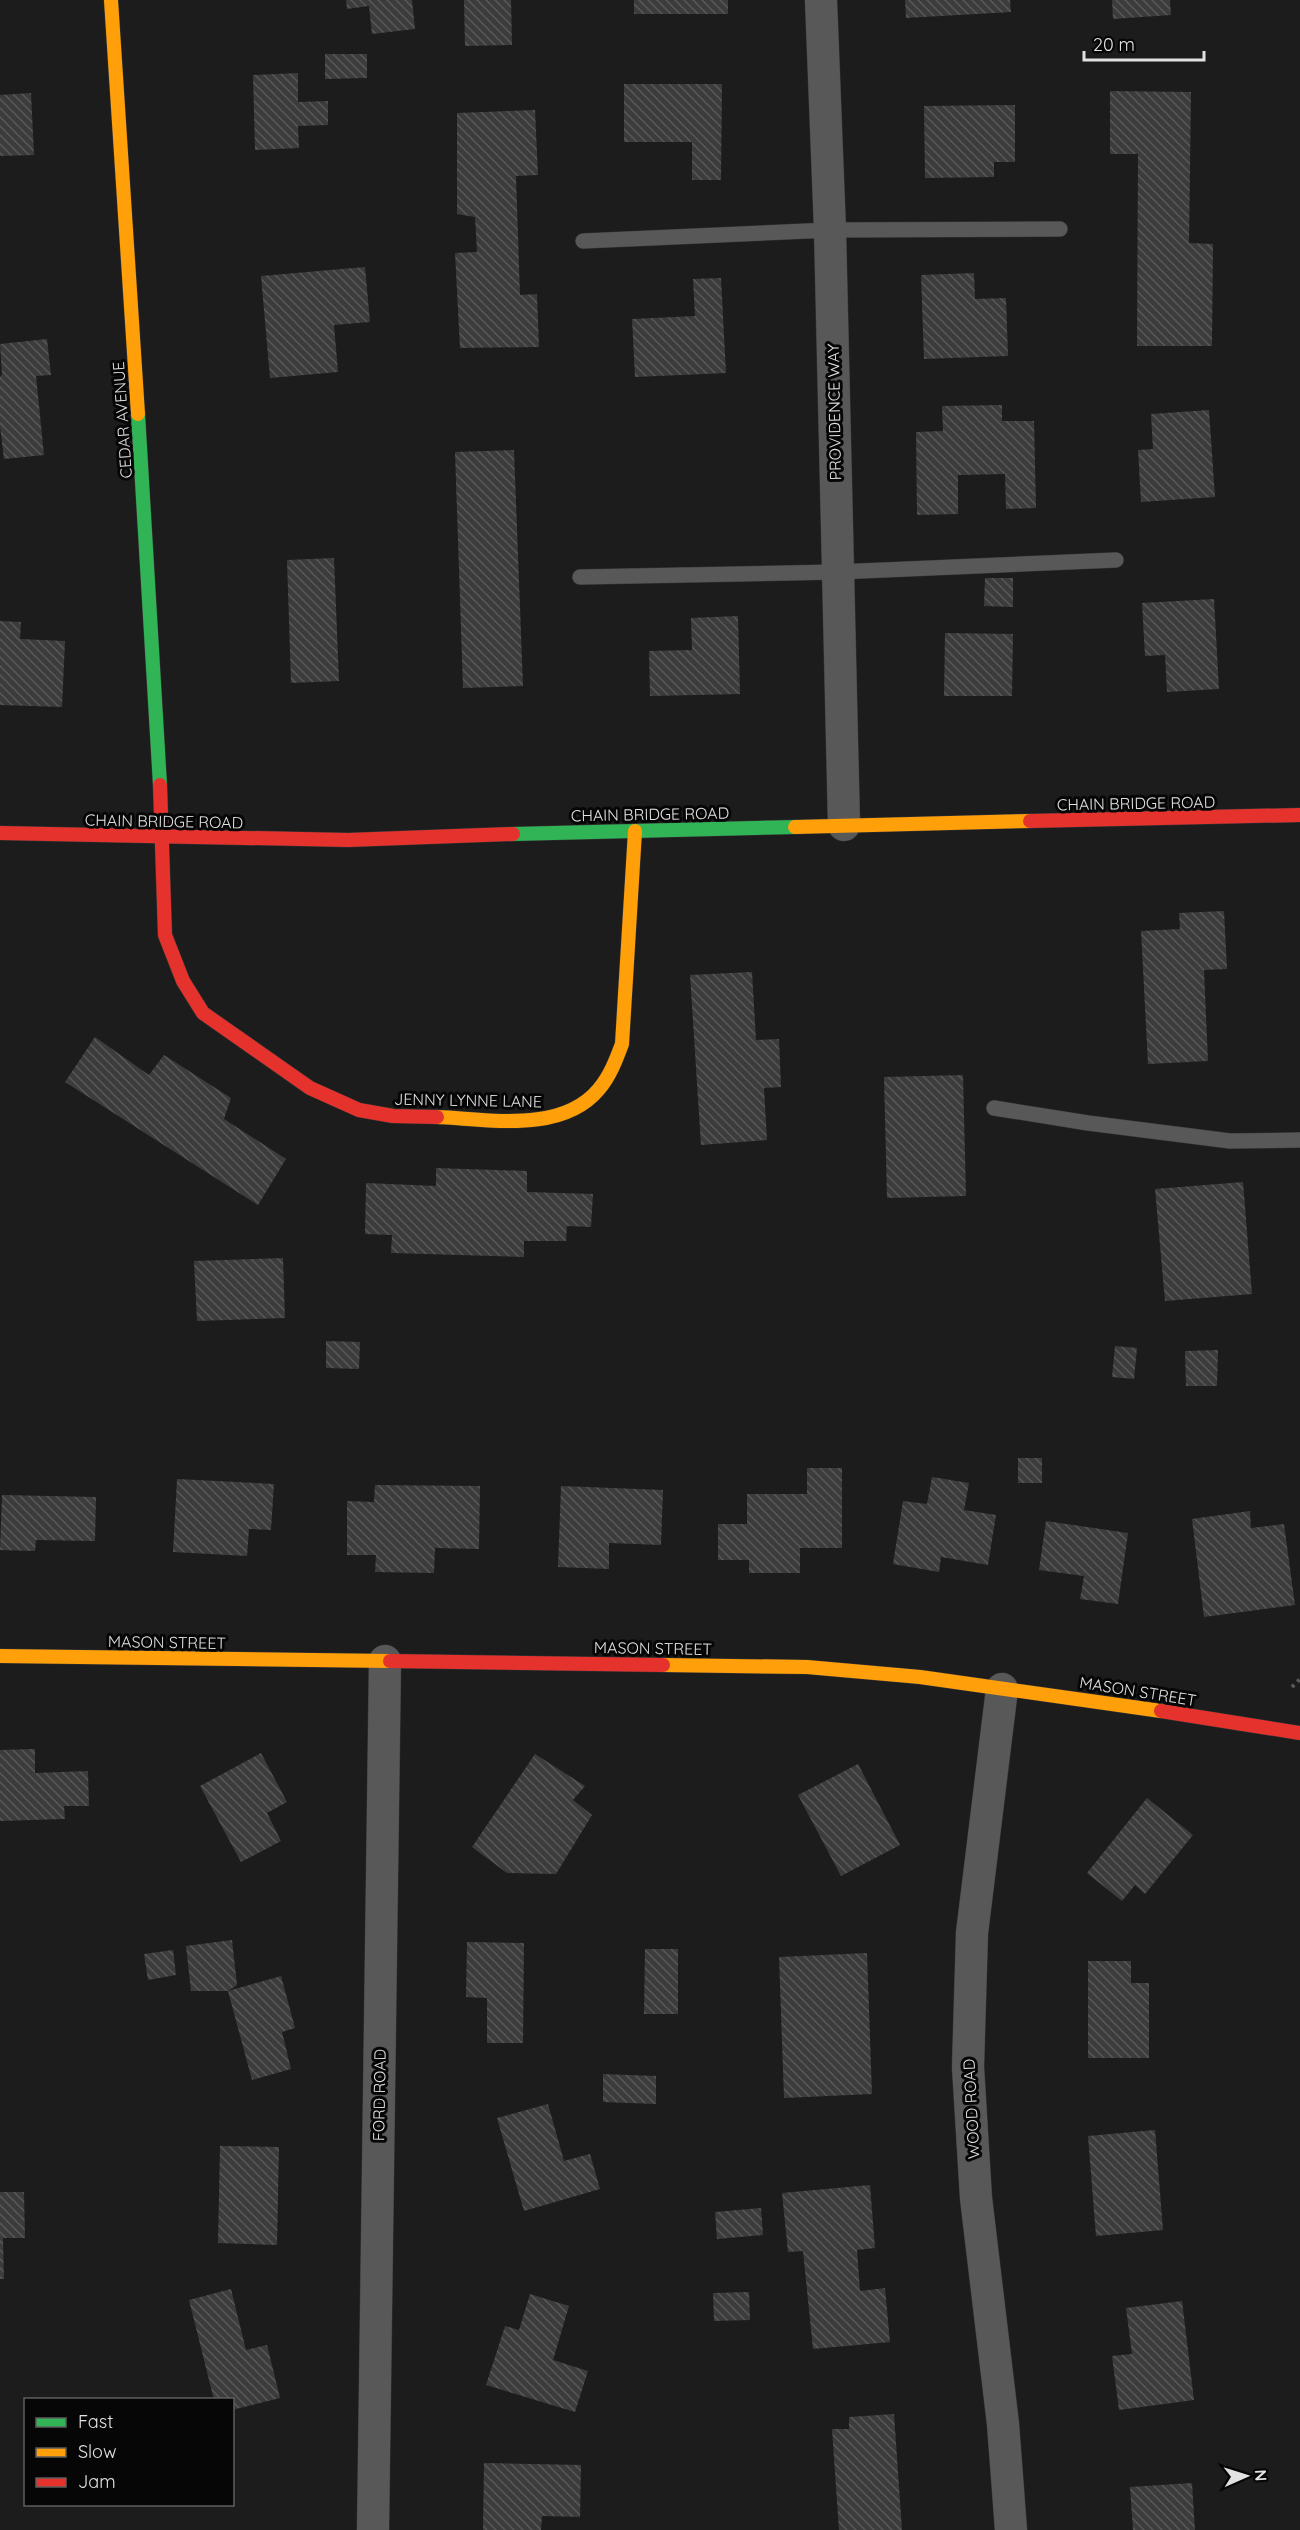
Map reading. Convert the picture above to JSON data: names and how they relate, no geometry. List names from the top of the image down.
{
  "streets": {
    "street": [
      "PROVIDENCE WAY",
      "CEDAR AVENUE",
      "CHAIN BRIDGE ROAD",
      "JENNY LYNNE LANE",
      "MASON STREET",
      "FORD ROAD",
      "WOOD ROAD"
    ]
  },
  "crossings": [
    ["PROVIDENCE WAY", "CHAIN BRIDGE ROAD"],
    ["CEDAR AVENUE", "CHAIN BRIDGE ROAD"],
    ["CEDAR AVENUE", "JENNY LYNNE LANE"],
    ["CHAIN BRIDGE ROAD", "JENNY LYNNE LANE"],
    ["MASON STREET", "FORD ROAD"],
    ["MASON STREET", "WOOD ROAD"]
  ],
  "legend": ["Fast", "Slow", "Jam"],
  "scale_bar": "20 m",
  "north": "right"
}
